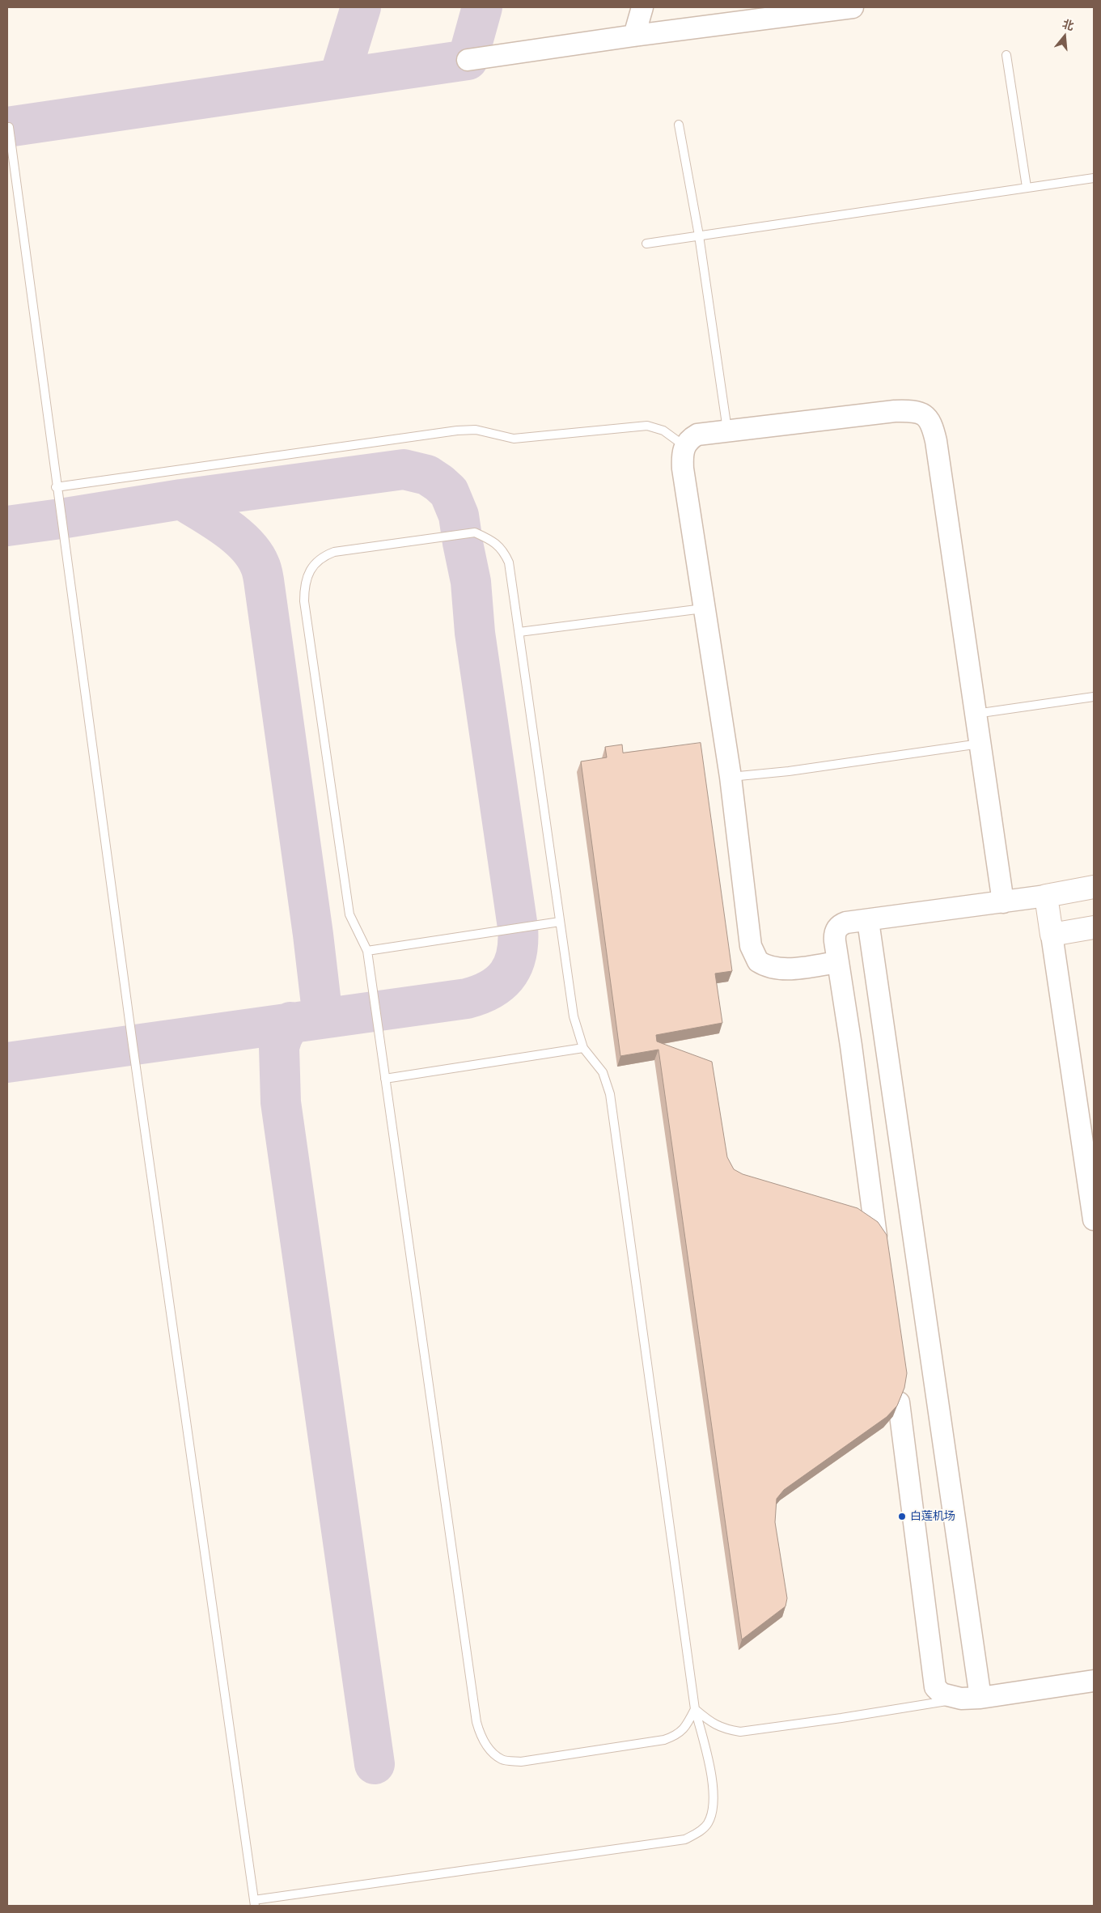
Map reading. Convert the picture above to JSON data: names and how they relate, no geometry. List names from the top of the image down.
{
  "places": ["白莲机场"],
  "north": "top"
}
